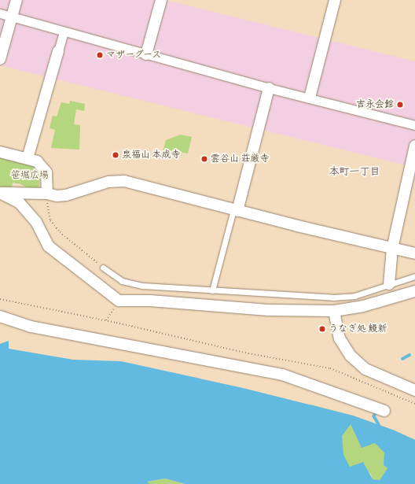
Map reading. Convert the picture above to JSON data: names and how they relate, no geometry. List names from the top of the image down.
{
  "districts": ["本町一丁目"],
  "parks": ["笹堀広場"],
  "places": [
    "マザーグース",
    "吉永会館",
    "泉福山 本成寺",
    "雲谷山 荘厳寺",
    "うなぎ処 鰻新"
  ]
}
